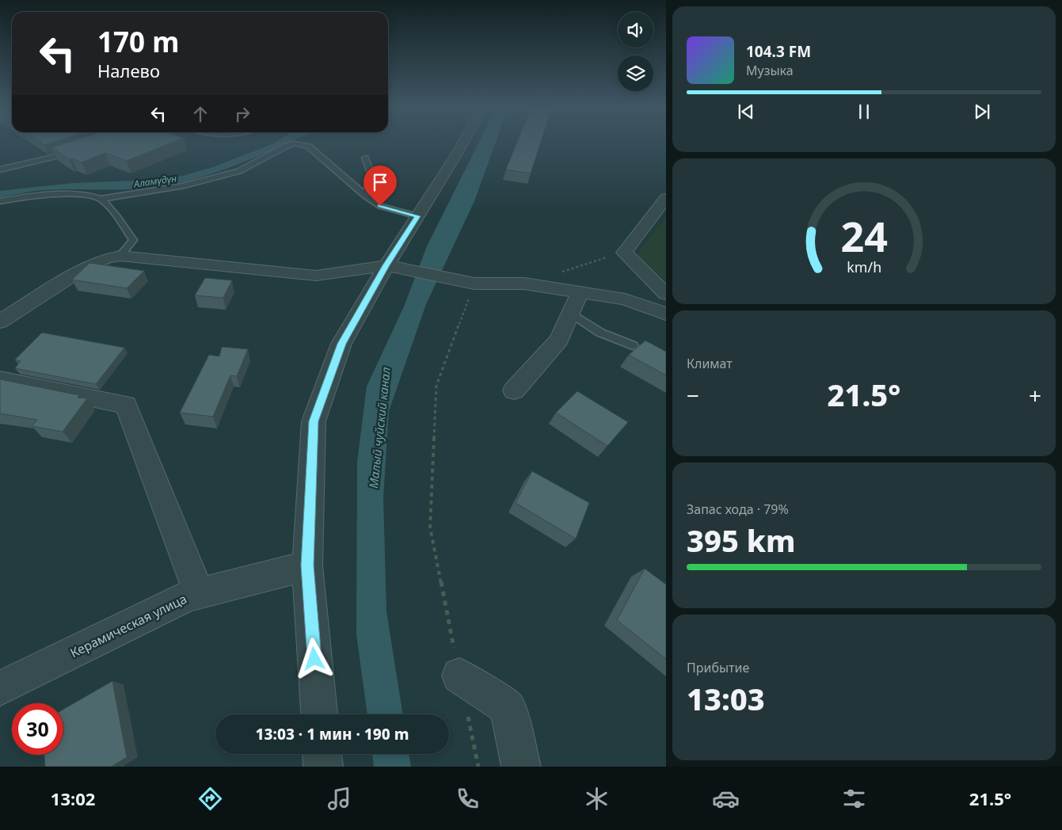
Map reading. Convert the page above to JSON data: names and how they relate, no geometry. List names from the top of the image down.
{
  "streets": {
    "street": ["Керамическая улица"]
  },
  "water": ["Аламүдүн", "Малый чуйский канал"],
  "page": {
    "turn": ["170 m", "Налево"],
    "song": ["104.3 FM", "Музыка"],
    "tile": [
      "Климат",
      ["Запас хода · 79%", "395 km"],
      ["Прибытие", "13:03"]
    ],
    "heat": ["−", "21.5°", "+"],
    "limit": "30",
    "trip": "13:03 · 1 мин · 190 m",
    "tabs": ["13:02", "21.5°"],
    "gauge": ["24", "km/h"]
  }
}
